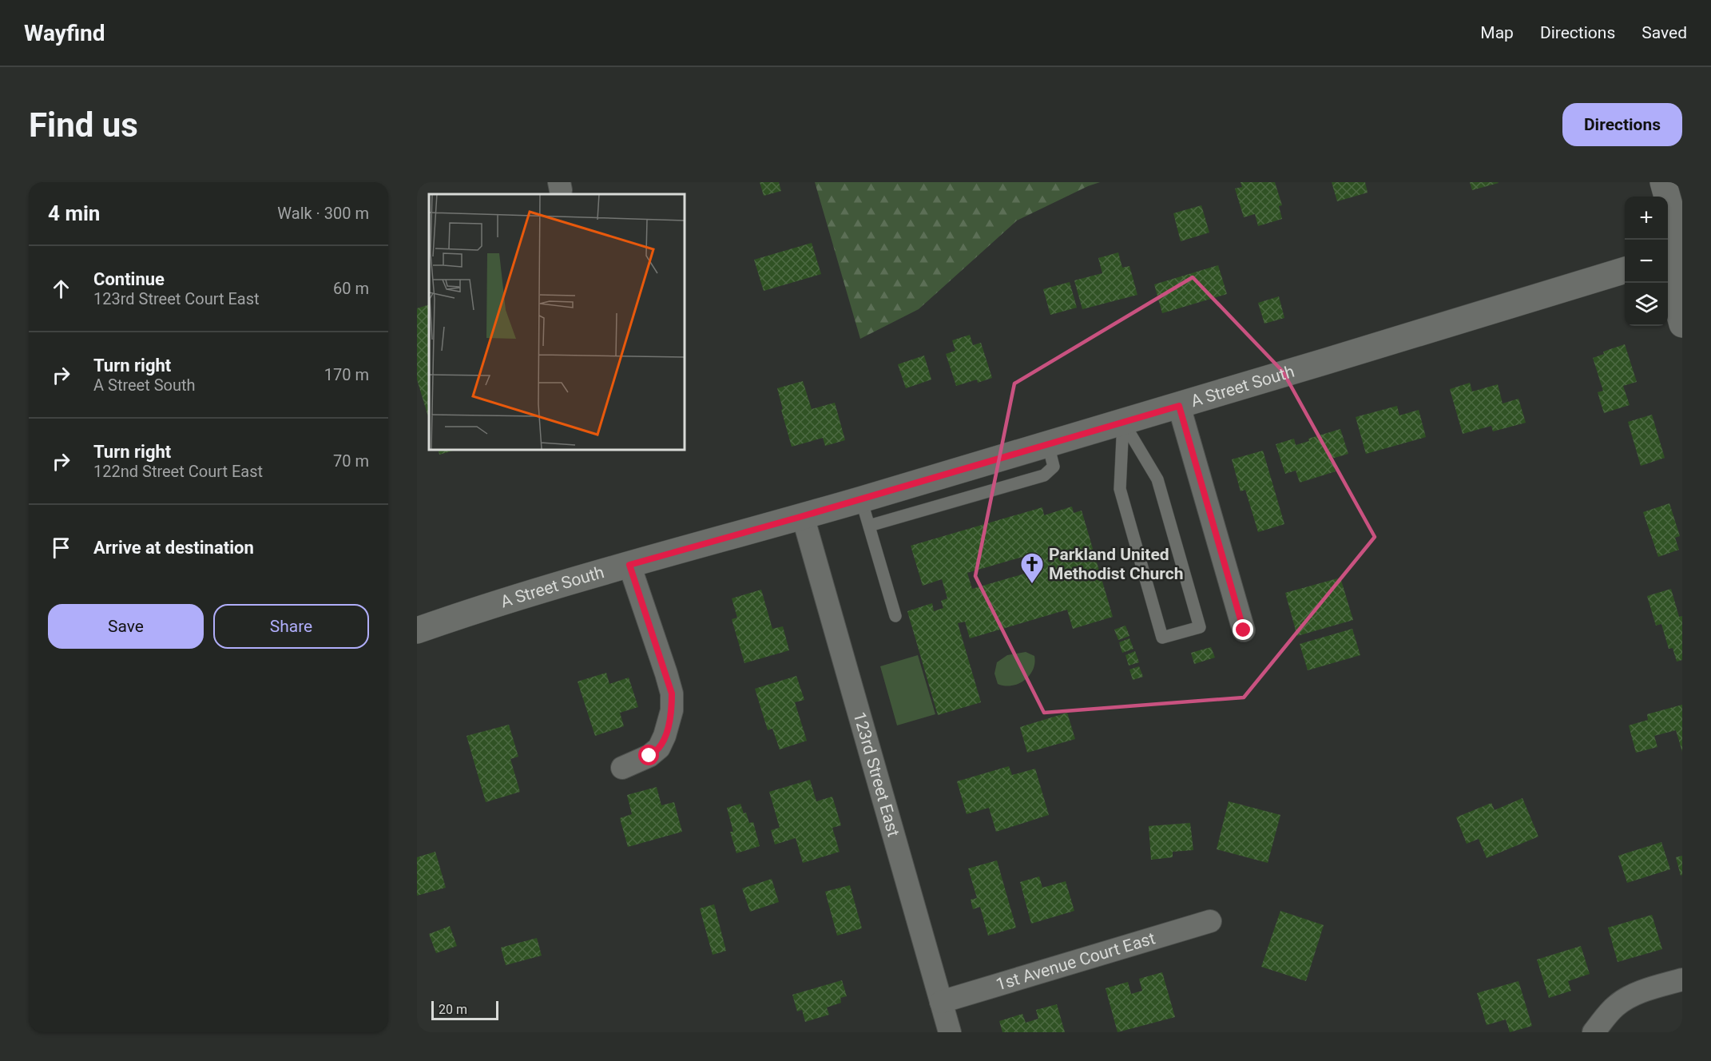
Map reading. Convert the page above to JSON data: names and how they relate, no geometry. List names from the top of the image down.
{
  "streets": {
    "street": ["A Street South", "123rd Street East", "1st Avenue Court East"]
  },
  "crossings": [
    ["A Street South", "123rd Street East"],
    ["123rd Street East", "1st Avenue Court East"]
  ],
  "places": {
    "church": ["Parkland United Methodist Church"]
  },
  "scale_bar": "20 m",
  "page": {
    "header": "Wayfind",
    "nav": ["Map", "Directions", "Saved"],
    "buttons": [
      "Directions",
      ["Save", "Share"]
    ],
    "title": "Find us",
    "heading": ["4 min", "Walk · 300 m"],
    "map_buttons": ["+", "−"],
    "list": [
      ["Continue", "123rd Street Court East", "60 m"],
      ["Turn right", "A Street South", "170 m"],
      ["Turn right", "122nd Street Court East", "70 m"],
      "Arrive at destination"
    ],
    "scale": "20 m"
  }
}
